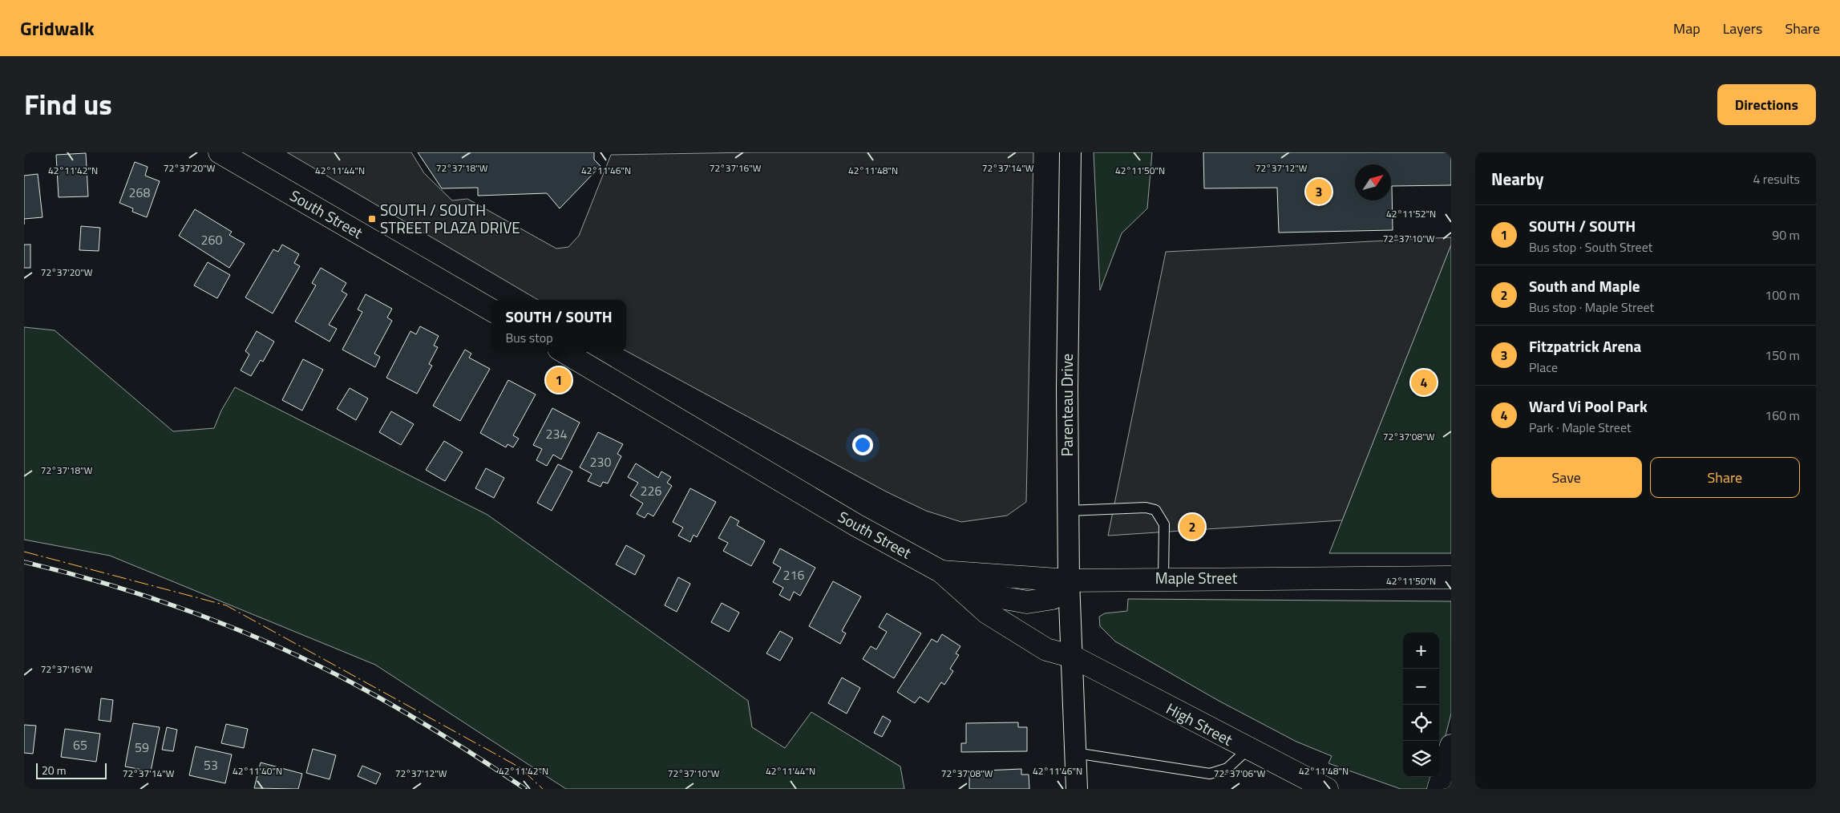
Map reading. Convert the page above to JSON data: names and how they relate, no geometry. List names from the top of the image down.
{
  "streets": {
    "main road": ["South Street", "Maple Street", "High Street"],
    "street": ["Parenteau Drive"]
  },
  "crossings": [
    ["South Street", "Parenteau Drive"],
    ["South Street", "High Street"],
    ["Parenteau Drive", "Maple Street"],
    ["Parenteau Drive", "High Street"]
  ],
  "places": {
    "transit": ["SOUTH / SOUTH STREET PLAZA DRIVE"]
  },
  "house_numbers": [
    "268",
    "260",
    "234",
    "230",
    "226",
    "216",
    "65",
    "59",
    "53"
  ],
  "scale_bar": "20 m",
  "north": "top right",
  "page": {
    "header": "Gridwalk",
    "nav": ["Map", "Layers", "Share"],
    "title": "Find us",
    "buttons": [
      "Directions",
      ["Save", "Share"]
    ],
    "heading": ["Nearby", "4 results"],
    "pins": [
      "3",
      "1",
      "4",
      "2"
    ],
    "list": [
      {
        "mark": "1",
        "name": "SOUTH / SOUTH",
        "note": "Bus stop · South Street",
        "value": "90 m"
      },
      {
        "mark": "2",
        "name": "South and Maple",
        "note": "Bus stop · Maple Street",
        "value": "100 m"
      },
      {
        "mark": "3",
        "name": "Fitzpatrick Arena",
        "note": "Place",
        "value": "150 m"
      },
      {
        "mark": "4",
        "name": "Ward Vi Pool Park",
        "note": "Park · Maple Street",
        "value": "160 m"
      }
    ],
    "popup": ["SOUTH / SOUTH", "Bus stop"],
    "map_buttons": ["+", "−"],
    "scale": "20 m"
  },
  "coordinates": [
    "72°37'16\"W",
    "72°37'14\"W",
    "72°37'12\"W",
    "72°37'20\"W",
    "72°37'18\"W",
    "42°11'44\"N",
    "42°11'46\"N",
    "42°11'48\"N",
    "42°11'50\"N",
    "42°11'42\"N",
    "42°11'52\"N",
    "72°37'10\"W",
    "72°37'08\"W",
    "42°11'40\"N",
    "72°37'06\"W"
  ]
}
